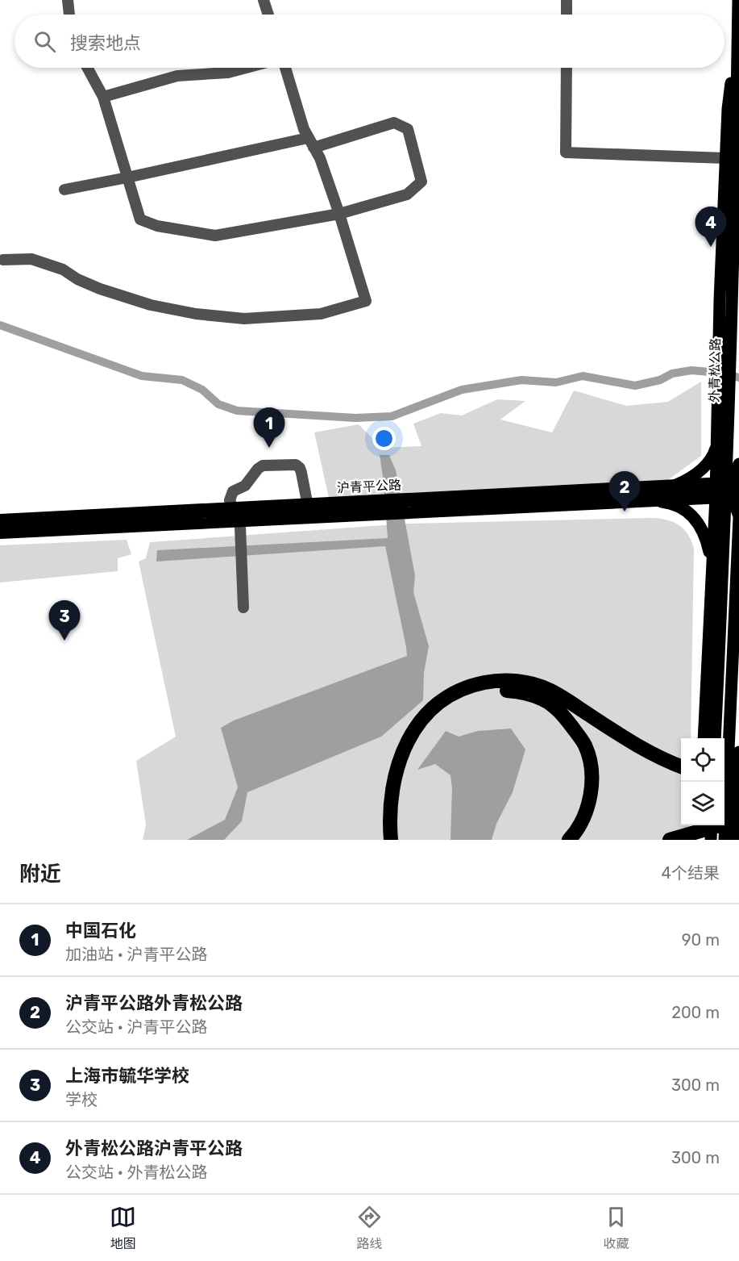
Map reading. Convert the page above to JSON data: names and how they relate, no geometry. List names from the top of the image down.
{
  "streets": {
    "highway": ["沪青平公路"],
    "main road": ["外青松公路"]
  },
  "page": {
    "search": "搜索地点",
    "pins": [
      "4",
      "1",
      "2",
      "3"
    ],
    "heading": ["附近", "4个结果"],
    "list": [
      {
        "mark": "1",
        "name": "中国石化",
        "note": "加油站 · 沪青平公路",
        "value": "90 m"
      },
      {
        "mark": "2",
        "name": "沪青平公路外青松公路",
        "note": "公交站 · 沪青平公路",
        "value": "200 m"
      },
      {
        "mark": "3",
        "name": "上海市毓华学校",
        "note": "学校",
        "value": "300 m"
      },
      {
        "mark": "4",
        "name": "外青松公路沪青平公路",
        "note": "公交站 · 外青松公路",
        "value": "300 m"
      }
    ],
    "nav": ["地图", "路线", "收藏"]
  }
}
